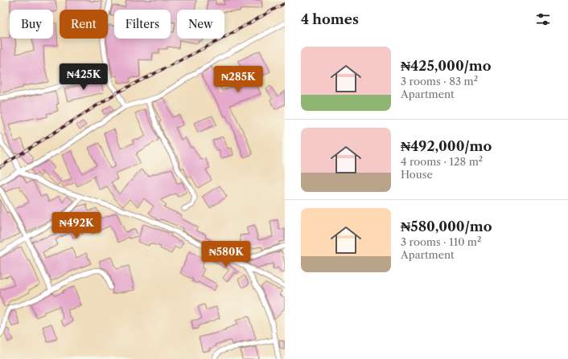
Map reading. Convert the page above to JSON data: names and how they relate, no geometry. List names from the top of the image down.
{
  "page": {
    "heading": "4 homes",
    "chip": [
      "Buy",
      "Rent",
      "Filters",
      "New"
    ],
    "list": [
      {
        "name": "₦425,000/mo",
        "note": "3 rooms · 83 m² · Apartment"
      },
      {
        "name": "₦492,000/mo",
        "note": "4 rooms · 128 m² · House"
      },
      {
        "name": "₦580,000/mo",
        "note": "3 rooms · 110 m² · Apartment"
      }
    ],
    "price": [
      "₦425K",
      "₦285K",
      "₦492K",
      "₦580K"
    ]
  }
}
